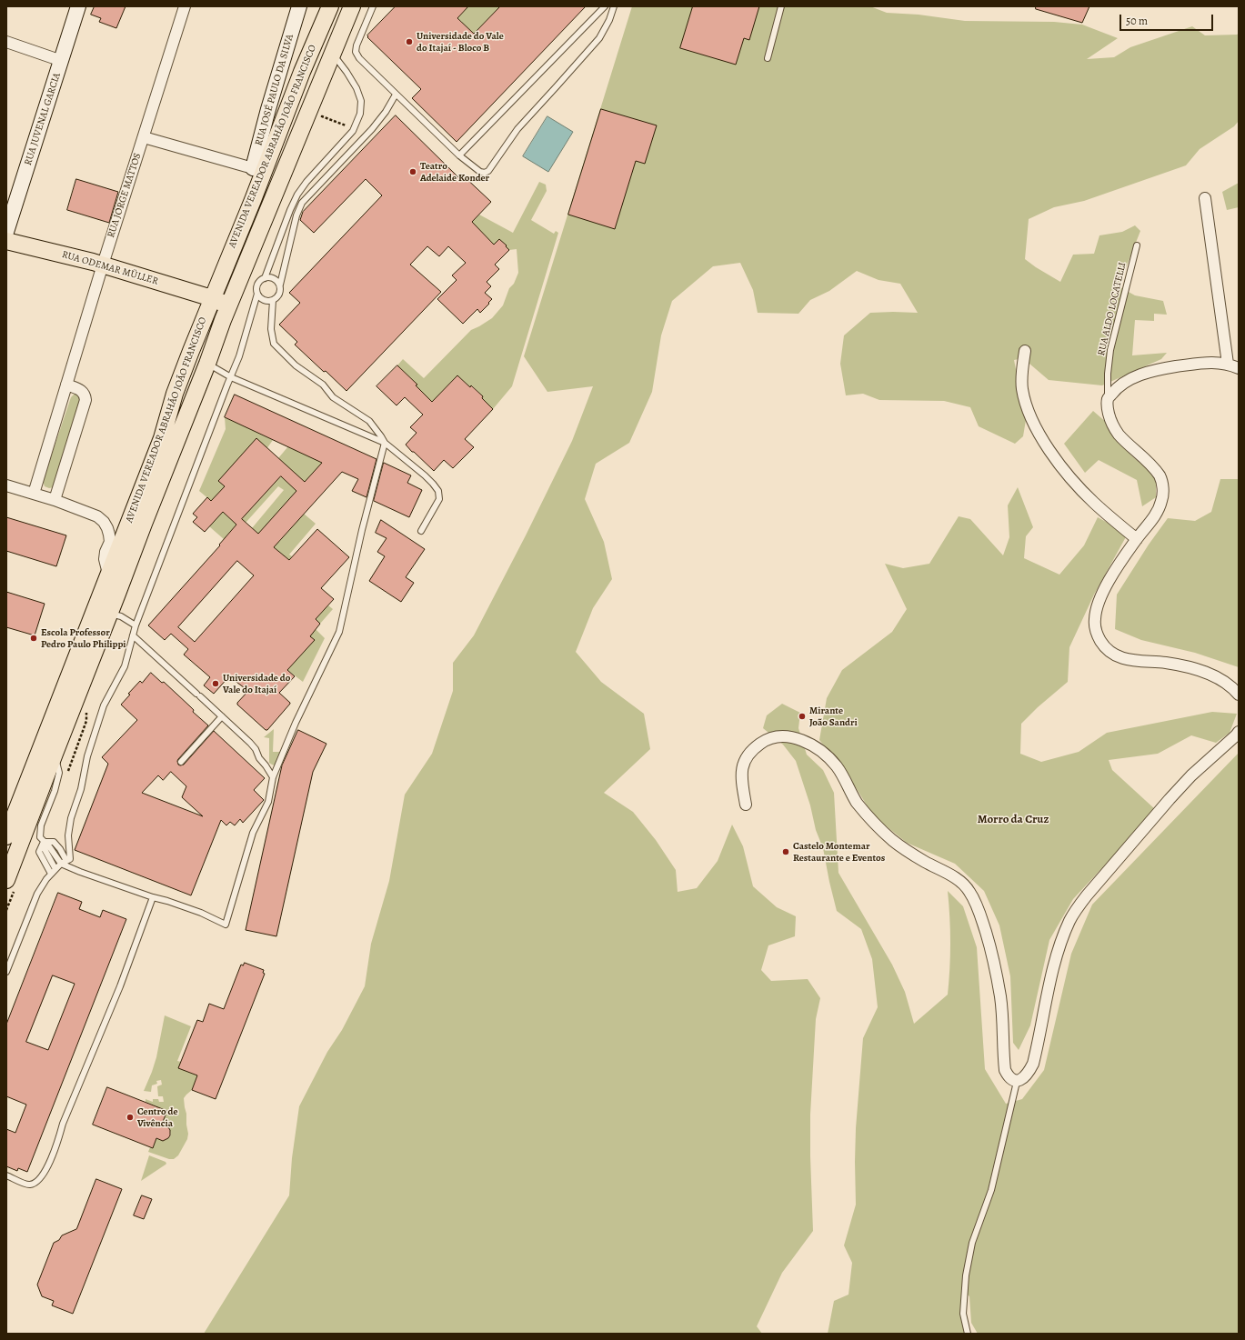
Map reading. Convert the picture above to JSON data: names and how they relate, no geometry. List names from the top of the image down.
{
  "streets": {
    "main road": [
      "RUA JOSÉ PAULO DA SILVA",
      "RUA JUVENAL GARCIA",
      "AVENIDA VEREADOR ABRAHÃO JOÃO FRANCISCO",
      "RUA ODEMAR MÜLLER"
    ],
    "street": ["RUA JORGE MATTOS"],
    "lane": ["RUA ALDO LOCATELLI"]
  },
  "crossings": [
    ["AVENIDA VEREADOR ABRAHÃO JOÃO FRANCISCO", "RUA ODEMAR MÜLLER"],
    ["RUA JORGE MATTOS", "RUA ODEMAR MÜLLER"]
  ],
  "districts": ["Morro da Cruz"],
  "places": [
    "Universidade do Vale do Itajaí - Bloco B",
    "Teatro Adelaide Konder",
    "Escola Professor Pedro Paulo Philippi",
    "Universidade do Vale do Itajaí",
    "Mirante João Sandri",
    "Castelo Montemar Restaurante e Eventos",
    "Centro de Vivência"
  ],
  "scale_bar": "50 m"
}
